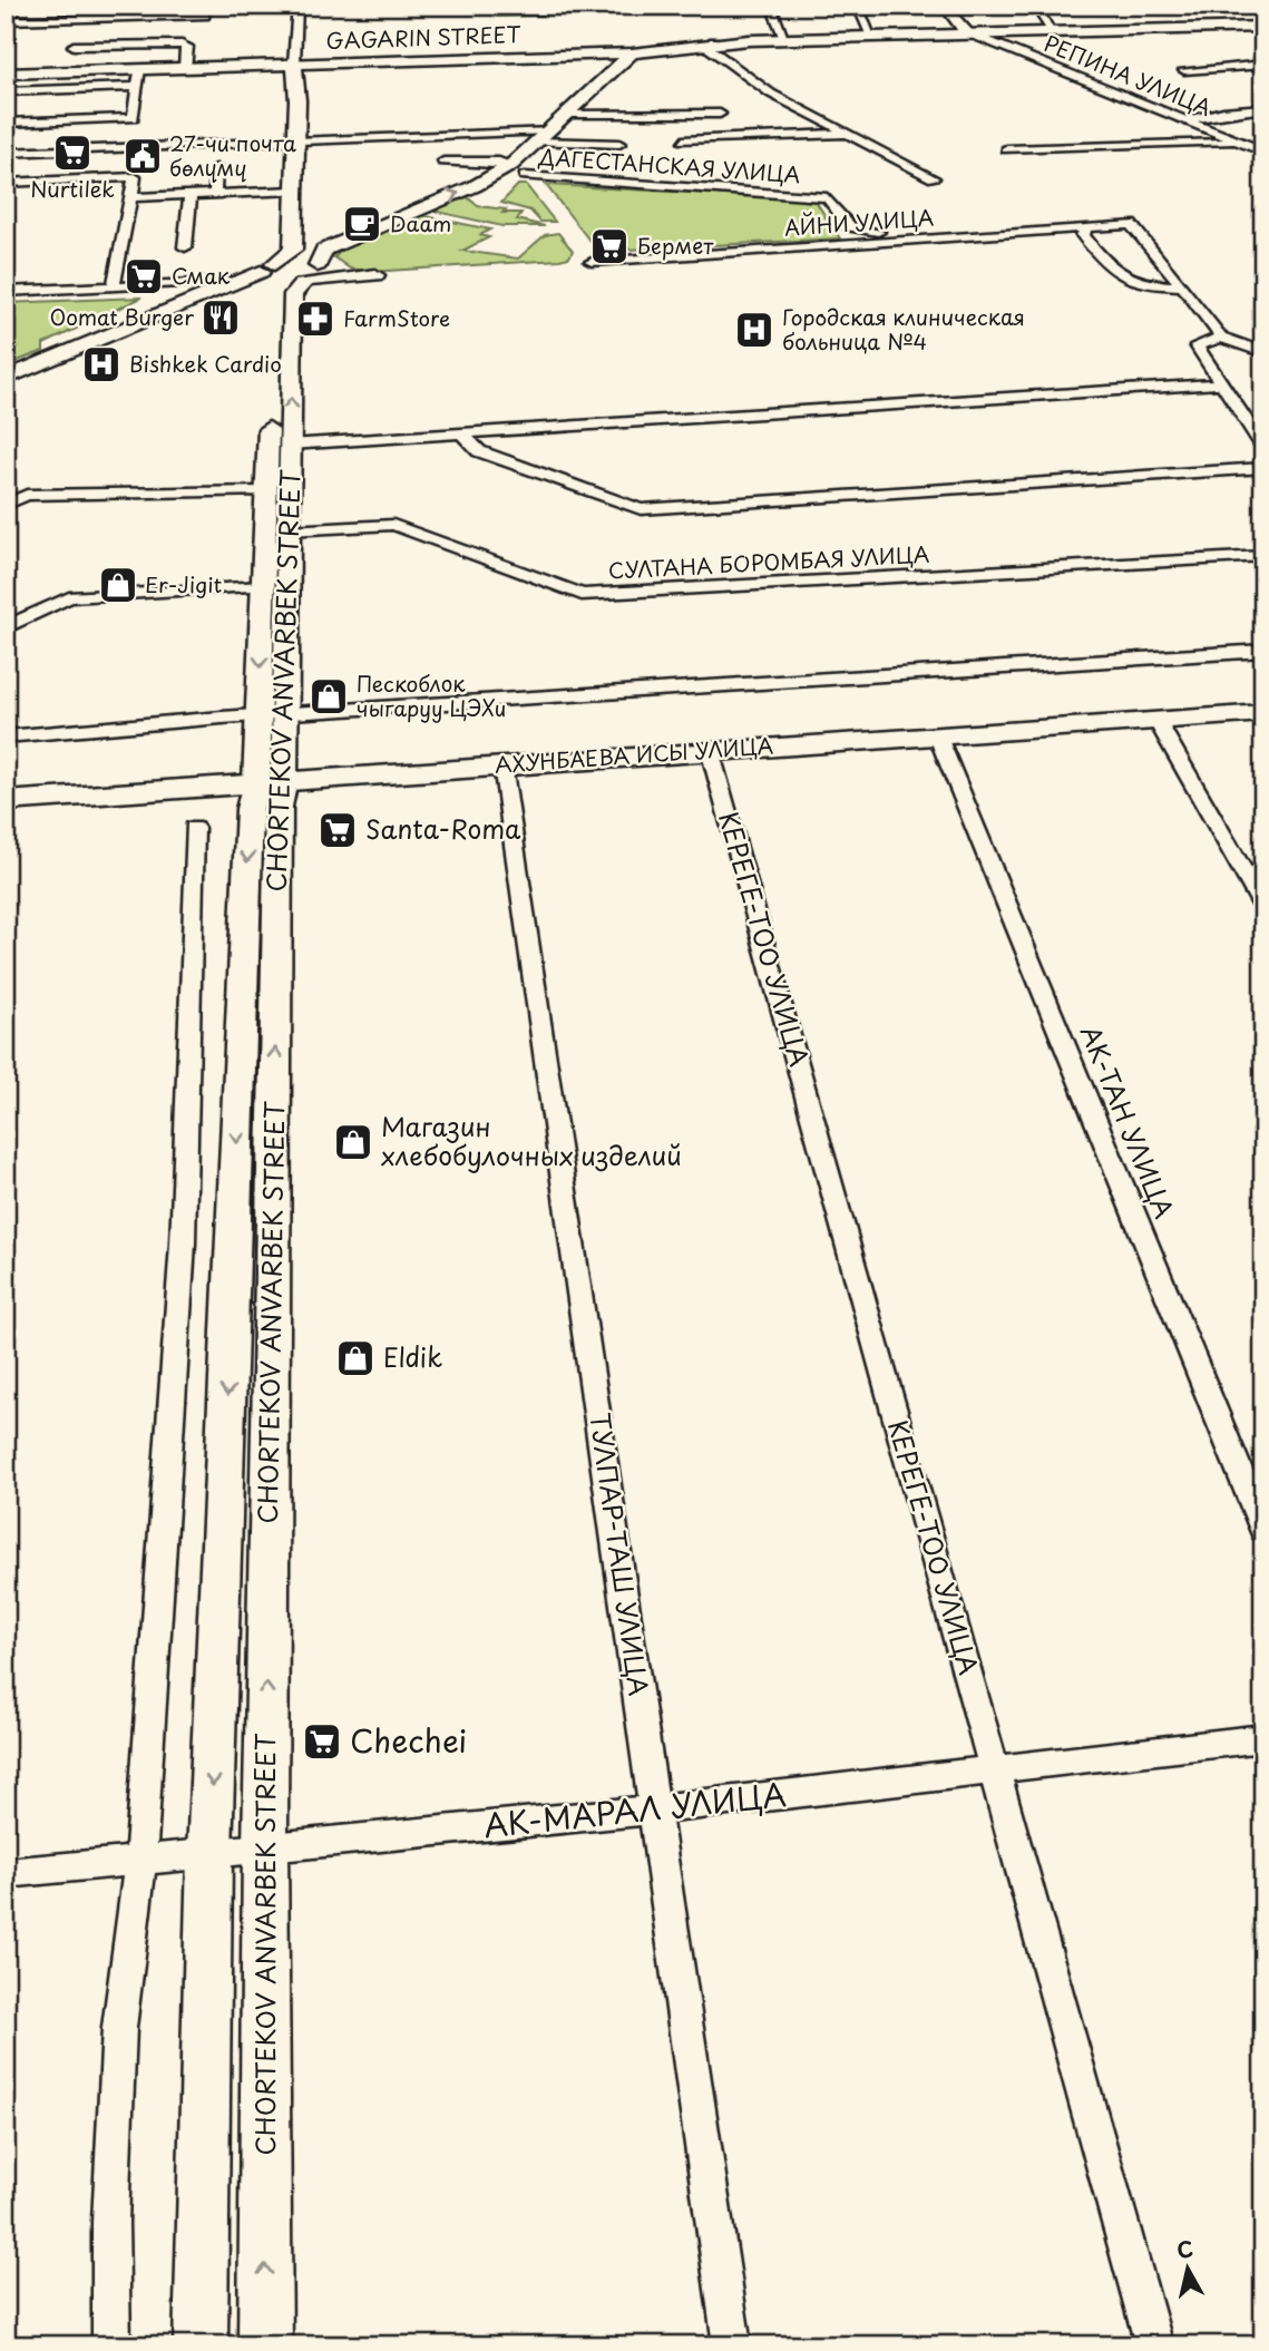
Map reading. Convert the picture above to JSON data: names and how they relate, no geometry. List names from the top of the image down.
{
  "streets": {
    "main road": ["GAGARIN STREET", "CHORTEKOV ANVARBEK STREET", "АХУНБАЕВА ИСЫ УЛИЦА"],
    "street": [
      "РЕПИНА УЛИЦА",
      "ДАГЕСТАНСКАЯ УЛИЦА",
      "АЙНИ УЛИЦА",
      "СУЛТАНА БОРОМБАЯ УЛИЦА",
      "КЕРЕГЕ-ТОО УЛИЦА",
      "АК-ТАН УЛИЦА",
      "ТУЛПАР-ТАШ УЛИЦА",
      "АК-МАРАЛ УЛИЦА"
    ]
  },
  "crossings": [
    ["GAGARIN STREET", "РЕПИНА УЛИЦА"],
    ["ДАГЕСТАНСКАЯ УЛИЦА", "АЙНИ УЛИЦА"],
    ["СУЛТАНА БОРОМБАЯ УЛИЦА", "CHORTEKOV ANVARBEK STREET"],
    ["CHORTEKOV ANVARBEK STREET", "АХУНБАЕВА ИСЫ УЛИЦА"],
    ["CHORTEKOV ANVARBEK STREET", "АК-МАРАЛ УЛИЦА"],
    ["АХУНБАЕВА ИСЫ УЛИЦА", "КЕРЕГЕ-ТОО УЛИЦА"],
    ["АХУНБАЕВА ИСЫ УЛИЦА", "АК-ТАН УЛИЦА"],
    ["АХУНБАЕВА ИСЫ УЛИЦА", "ТУЛПАР-ТАШ УЛИЦА"],
    ["КЕРЕГЕ-ТОО УЛИЦА", "АК-МАРАЛ УЛИЦА"],
    ["ТУЛПАР-ТАШ УЛИЦА", "АК-МАРАЛ УЛИЦА"]
  ],
  "places": {
    "supermarket": [
      "Nurtilek",
      "Бермет",
      "Смак",
      "Santa-Roma",
      "Chechei"
    ],
    "public building": ["27-чи почта бөлүмү"],
    "cafe": ["Daam"],
    "restaurant": ["Oomat Burger"],
    "pharmacy": ["FarmStore"],
    "hospital": ["Городская клиническая больница №4", "Bishkek Cardio"],
    "shop": [
      "Er-Jigit",
      "Пескоблок чыгаруу ЦЭХи",
      "Магазин хлебобулочных изделий",
      "Eldik"
    ]
  },
  "north": "top"
}
